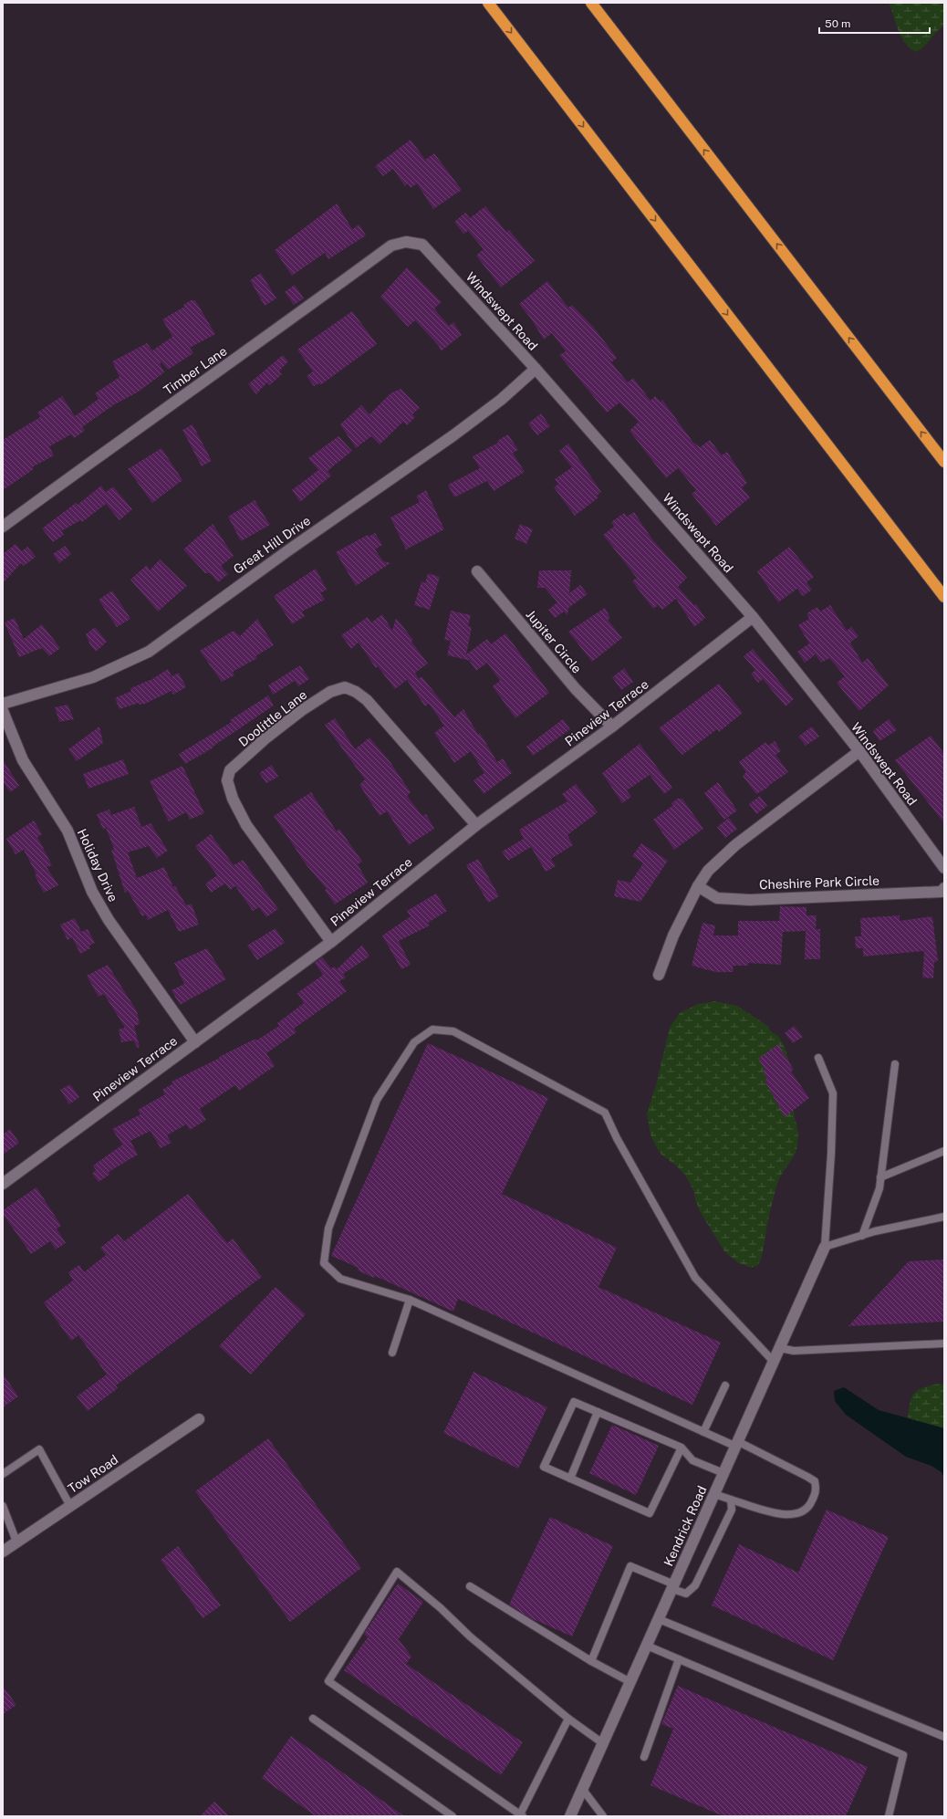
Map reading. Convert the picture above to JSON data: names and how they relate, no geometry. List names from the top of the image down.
{
  "streets": {
    "street": [
      "Windswept Road",
      "Timber Lane",
      "Great Hill Drive",
      "Jupiter Circle",
      "Pineview Terrace",
      "Doolittle Lane",
      "Holiday Drive",
      "Cheshire Park Circle",
      "Tow Road",
      "Kendrick Road"
    ]
  },
  "crossings": [
    ["Windswept Road", "Timber Lane"],
    ["Windswept Road", "Great Hill Drive"],
    ["Windswept Road", "Pineview Terrace"],
    ["Jupiter Circle", "Pineview Terrace"],
    ["Pineview Terrace", "Doolittle Lane"],
    ["Pineview Terrace", "Holiday Drive"]
  ],
  "scale_bar": "50 m"
}
